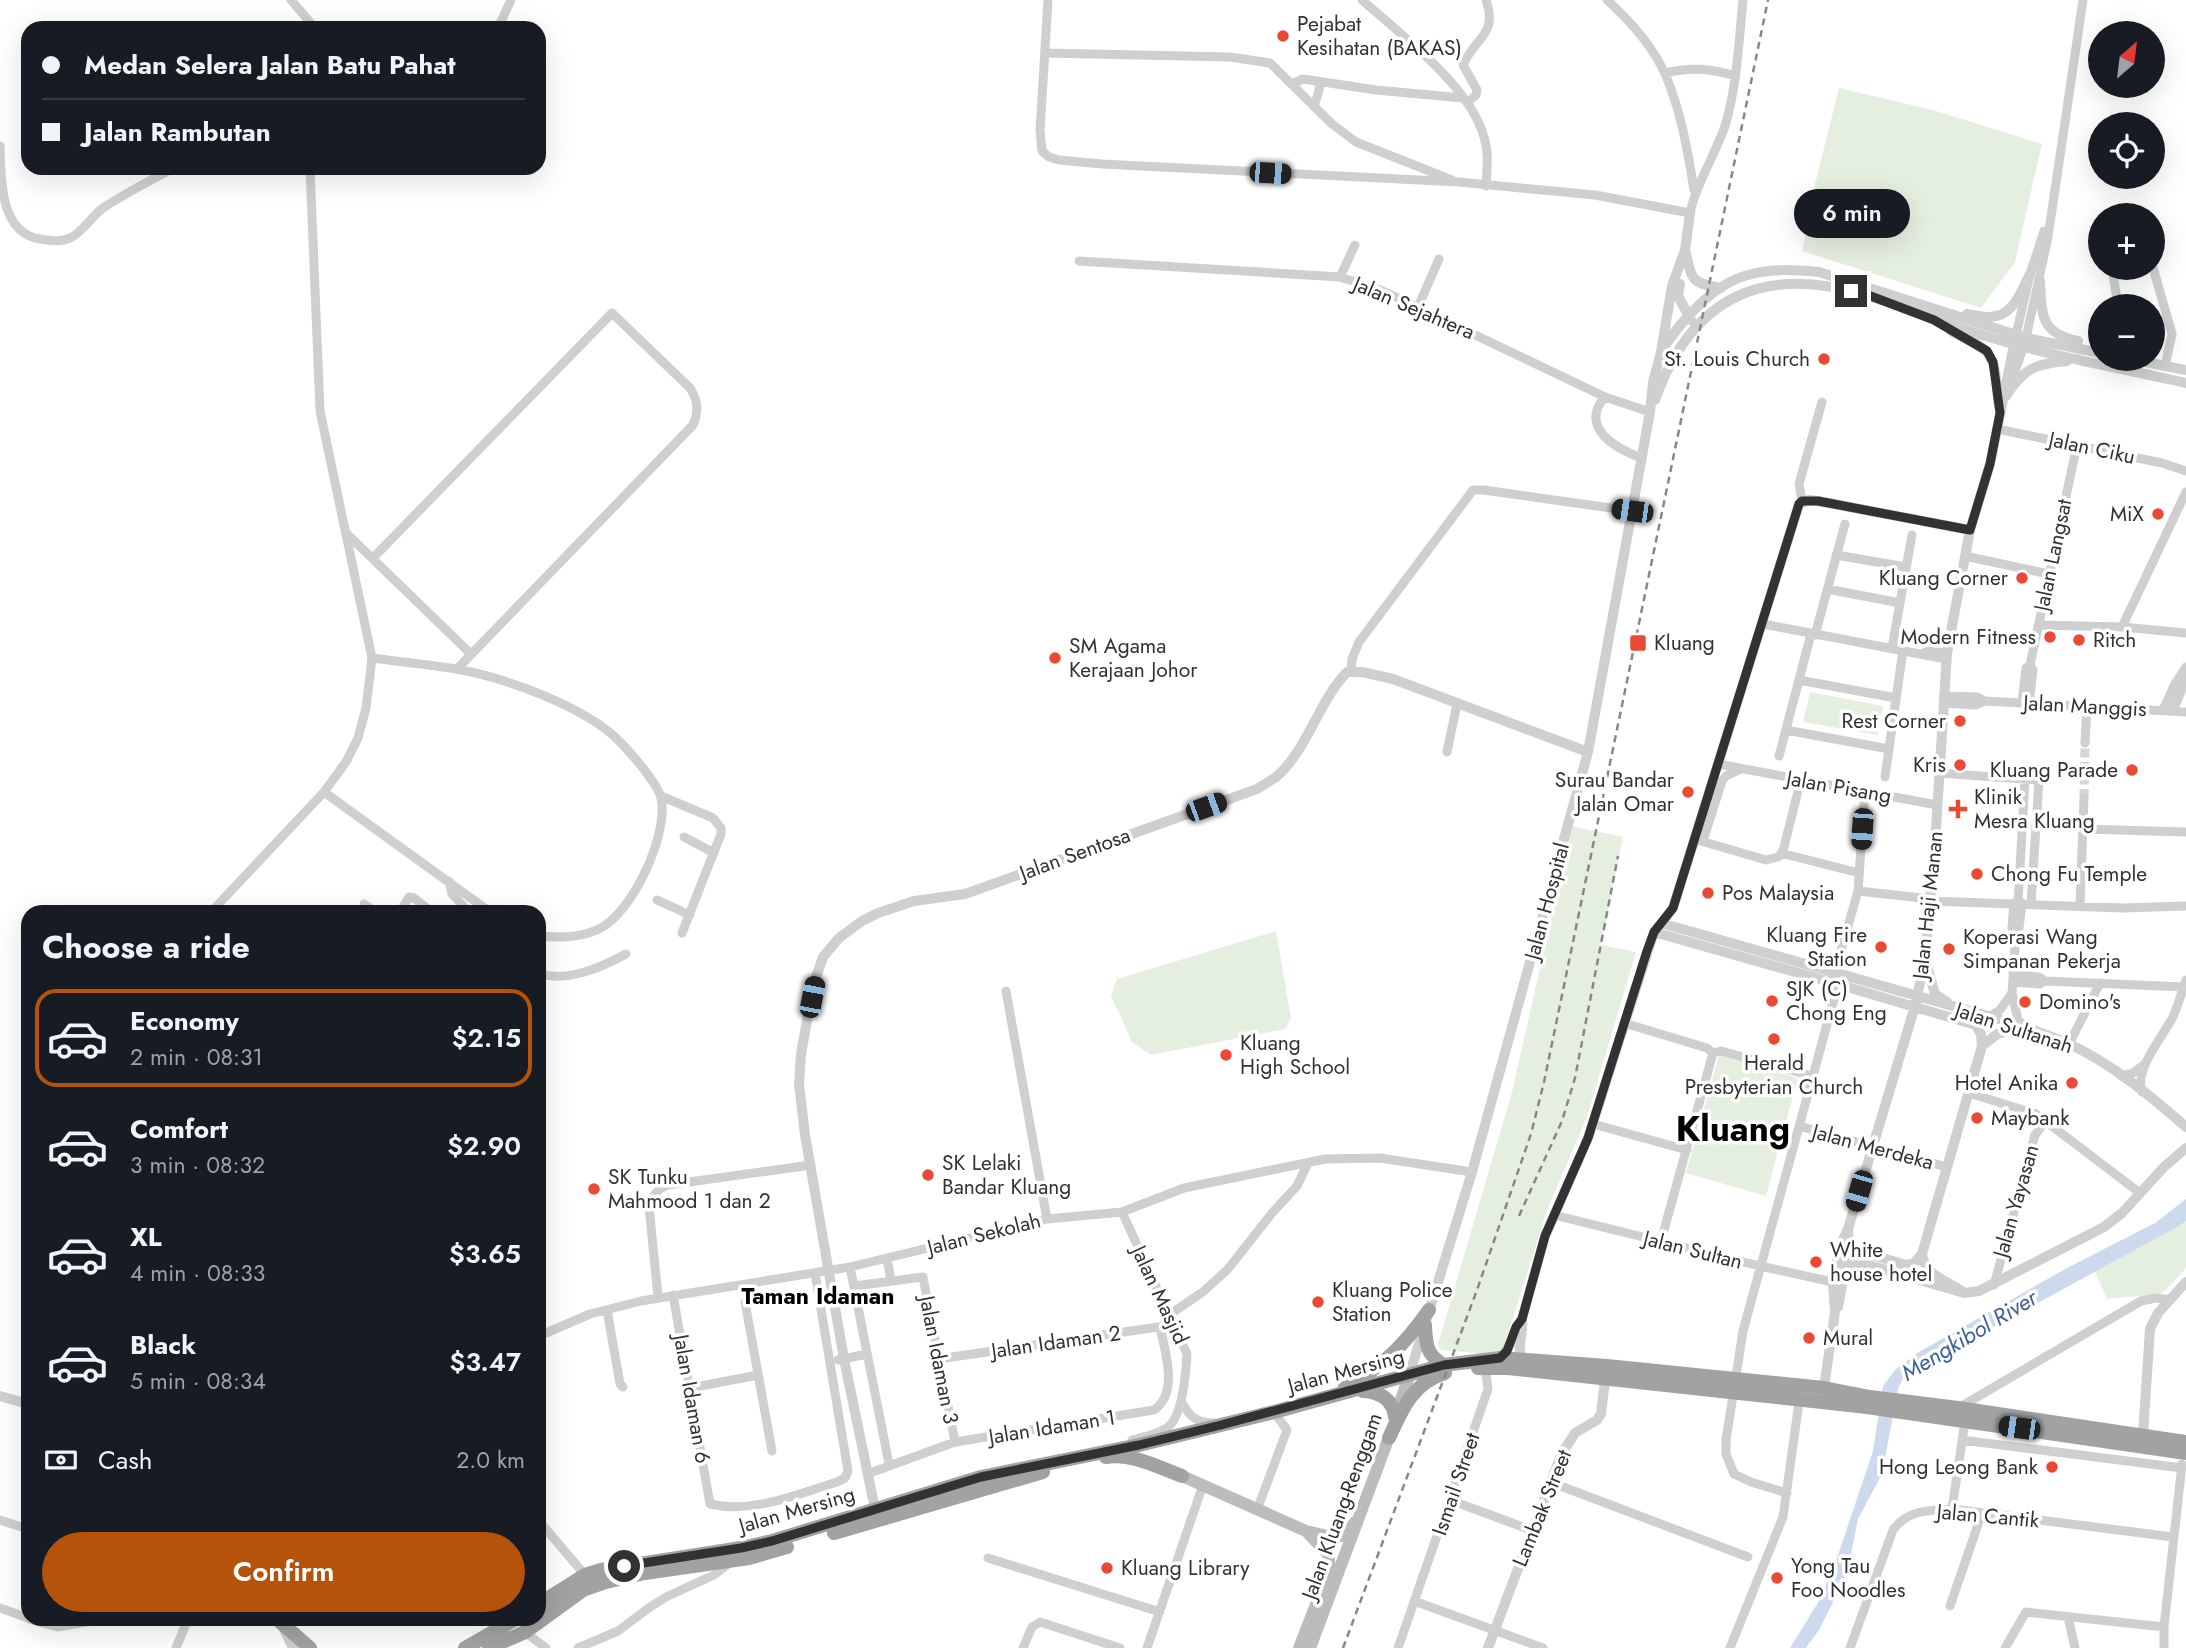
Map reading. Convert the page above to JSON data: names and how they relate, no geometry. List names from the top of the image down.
{
  "streets": {
    "highway": ["Jalan Mersing"],
    "main road": ["Jalan Kluang-Renggam"],
    "street": [
      "Jalan Sejahtera",
      "Jalan Ciku",
      "Jalan Langsat",
      "Jalan Manggis",
      "Jalan Pisang",
      "Jalan Sentosa",
      "Jalan Hospital",
      "Jalan Haji Manan",
      "Jalan Sultanah",
      "Jalan Merdeka",
      "Jalan Yayasan",
      "Jalan Sekolah",
      "Jalan Sultan",
      "Jalan Masjid",
      "Jalan Idaman 2",
      "Jalan Idaman 3",
      "Jalan Idaman 6",
      "Jalan Idaman 1",
      "Ismail Street",
      "Lambak Street",
      "Jalan Cantik"
    ]
  },
  "crossings": [
    ["Jalan Sejahtera", "Jalan Hospital"],
    ["Jalan Ciku", "Jalan Langsat"],
    ["Jalan Ciku", "Jalan Haji Manan"],
    ["Jalan Langsat", "Jalan Manggis"],
    ["Jalan Manggis", "Jalan Haji Manan"],
    ["Jalan Pisang", "Jalan Haji Manan"],
    ["Jalan Sentosa", "Jalan Sekolah"],
    ["Jalan Sentosa", "Jalan Mersing"],
    ["Jalan Sentosa", "Jalan Idaman 1"],
    ["Jalan Hospital", "Jalan Sekolah"],
    ["Jalan Hospital", "Jalan Mersing"],
    ["Jalan Hospital", "Jalan Kluang-Renggam"],
    ["Jalan Haji Manan", "Jalan Sultanah"],
    ["Jalan Haji Manan", "Jalan Merdeka"],
    ["Jalan Haji Manan", "Jalan Sultan"],
    ["Jalan Sekolah", "Jalan Masjid"],
    ["Jalan Sekolah", "Jalan Idaman 6"],
    ["Jalan Masjid", "Jalan Idaman 2"],
    ["Jalan Masjid", "Jalan Mersing"],
    ["Jalan Idaman 2", "Jalan Idaman 3"],
    ["Jalan Idaman 2", "Jalan Idaman 1"],
    ["Jalan Idaman 3", "Jalan Idaman 1"],
    ["Jalan Mersing", "Ismail Street"],
    ["Jalan Mersing", "Jalan Kluang-Renggam"],
    ["Jalan Mersing", "Lambak Street"]
  ],
  "districts": ["Kluang", "Taman Idaman"],
  "water": ["Mengkibol River"],
  "places": {
    "other": [
      "Pejabat Kesihatan (BAKAS)",
      "St. Louis Church",
      "MiX",
      "Kluang Corner",
      "Modern Fitness",
      "Ritch",
      "SM Agama Kerajaan Johor",
      "Rest Corner",
      "Kris",
      "Kluang Parade",
      "Surau Bandar Jalan Omar",
      "Chong Fu Temple",
      "Pos Malaysia",
      "Kluang Fire Station",
      "Koperasi Wang Simpanan Pekerja",
      "SJK (C) Chong Eng",
      "Domino's",
      "Herald Presbyterian Church",
      "Kluang High School",
      "Hotel Anika",
      "Maybank",
      "SK Lelaki Bandar Kluang",
      "SK Tunku Mahmood 1 dan 2",
      "White house hotel",
      "Kluang Police Station",
      "Mural",
      "Hong Leong Bank",
      "Kluang Library",
      "Yong Tau Foo Noodles"
    ],
    "transit": ["Kluang"],
    "health": ["Klinik Mesra Kluang"]
  },
  "north": "top right",
  "page": {
    "map_buttons": ["+", "−"],
    "banner": ["Medan Selera Jalan Batu Pahat", "Jalan Rambutan"],
    "bubble": "6 min",
    "heading": "Choose a ride",
    "list": [
      {
        "name": "Economy",
        "note": "2 min · 08:31",
        "value": "$2.15"
      },
      {
        "name": "Comfort",
        "note": "3 min · 08:32",
        "value": "$2.90"
      },
      {
        "name": "XL",
        "note": "4 min · 08:33",
        "value": "$3.65"
      },
      {
        "name": "Black",
        "note": "5 min · 08:34",
        "value": "$3.47"
      }
    ],
    "pay": ["Cash", "2.0 km"],
    "buttons": "Confirm"
  }
}
